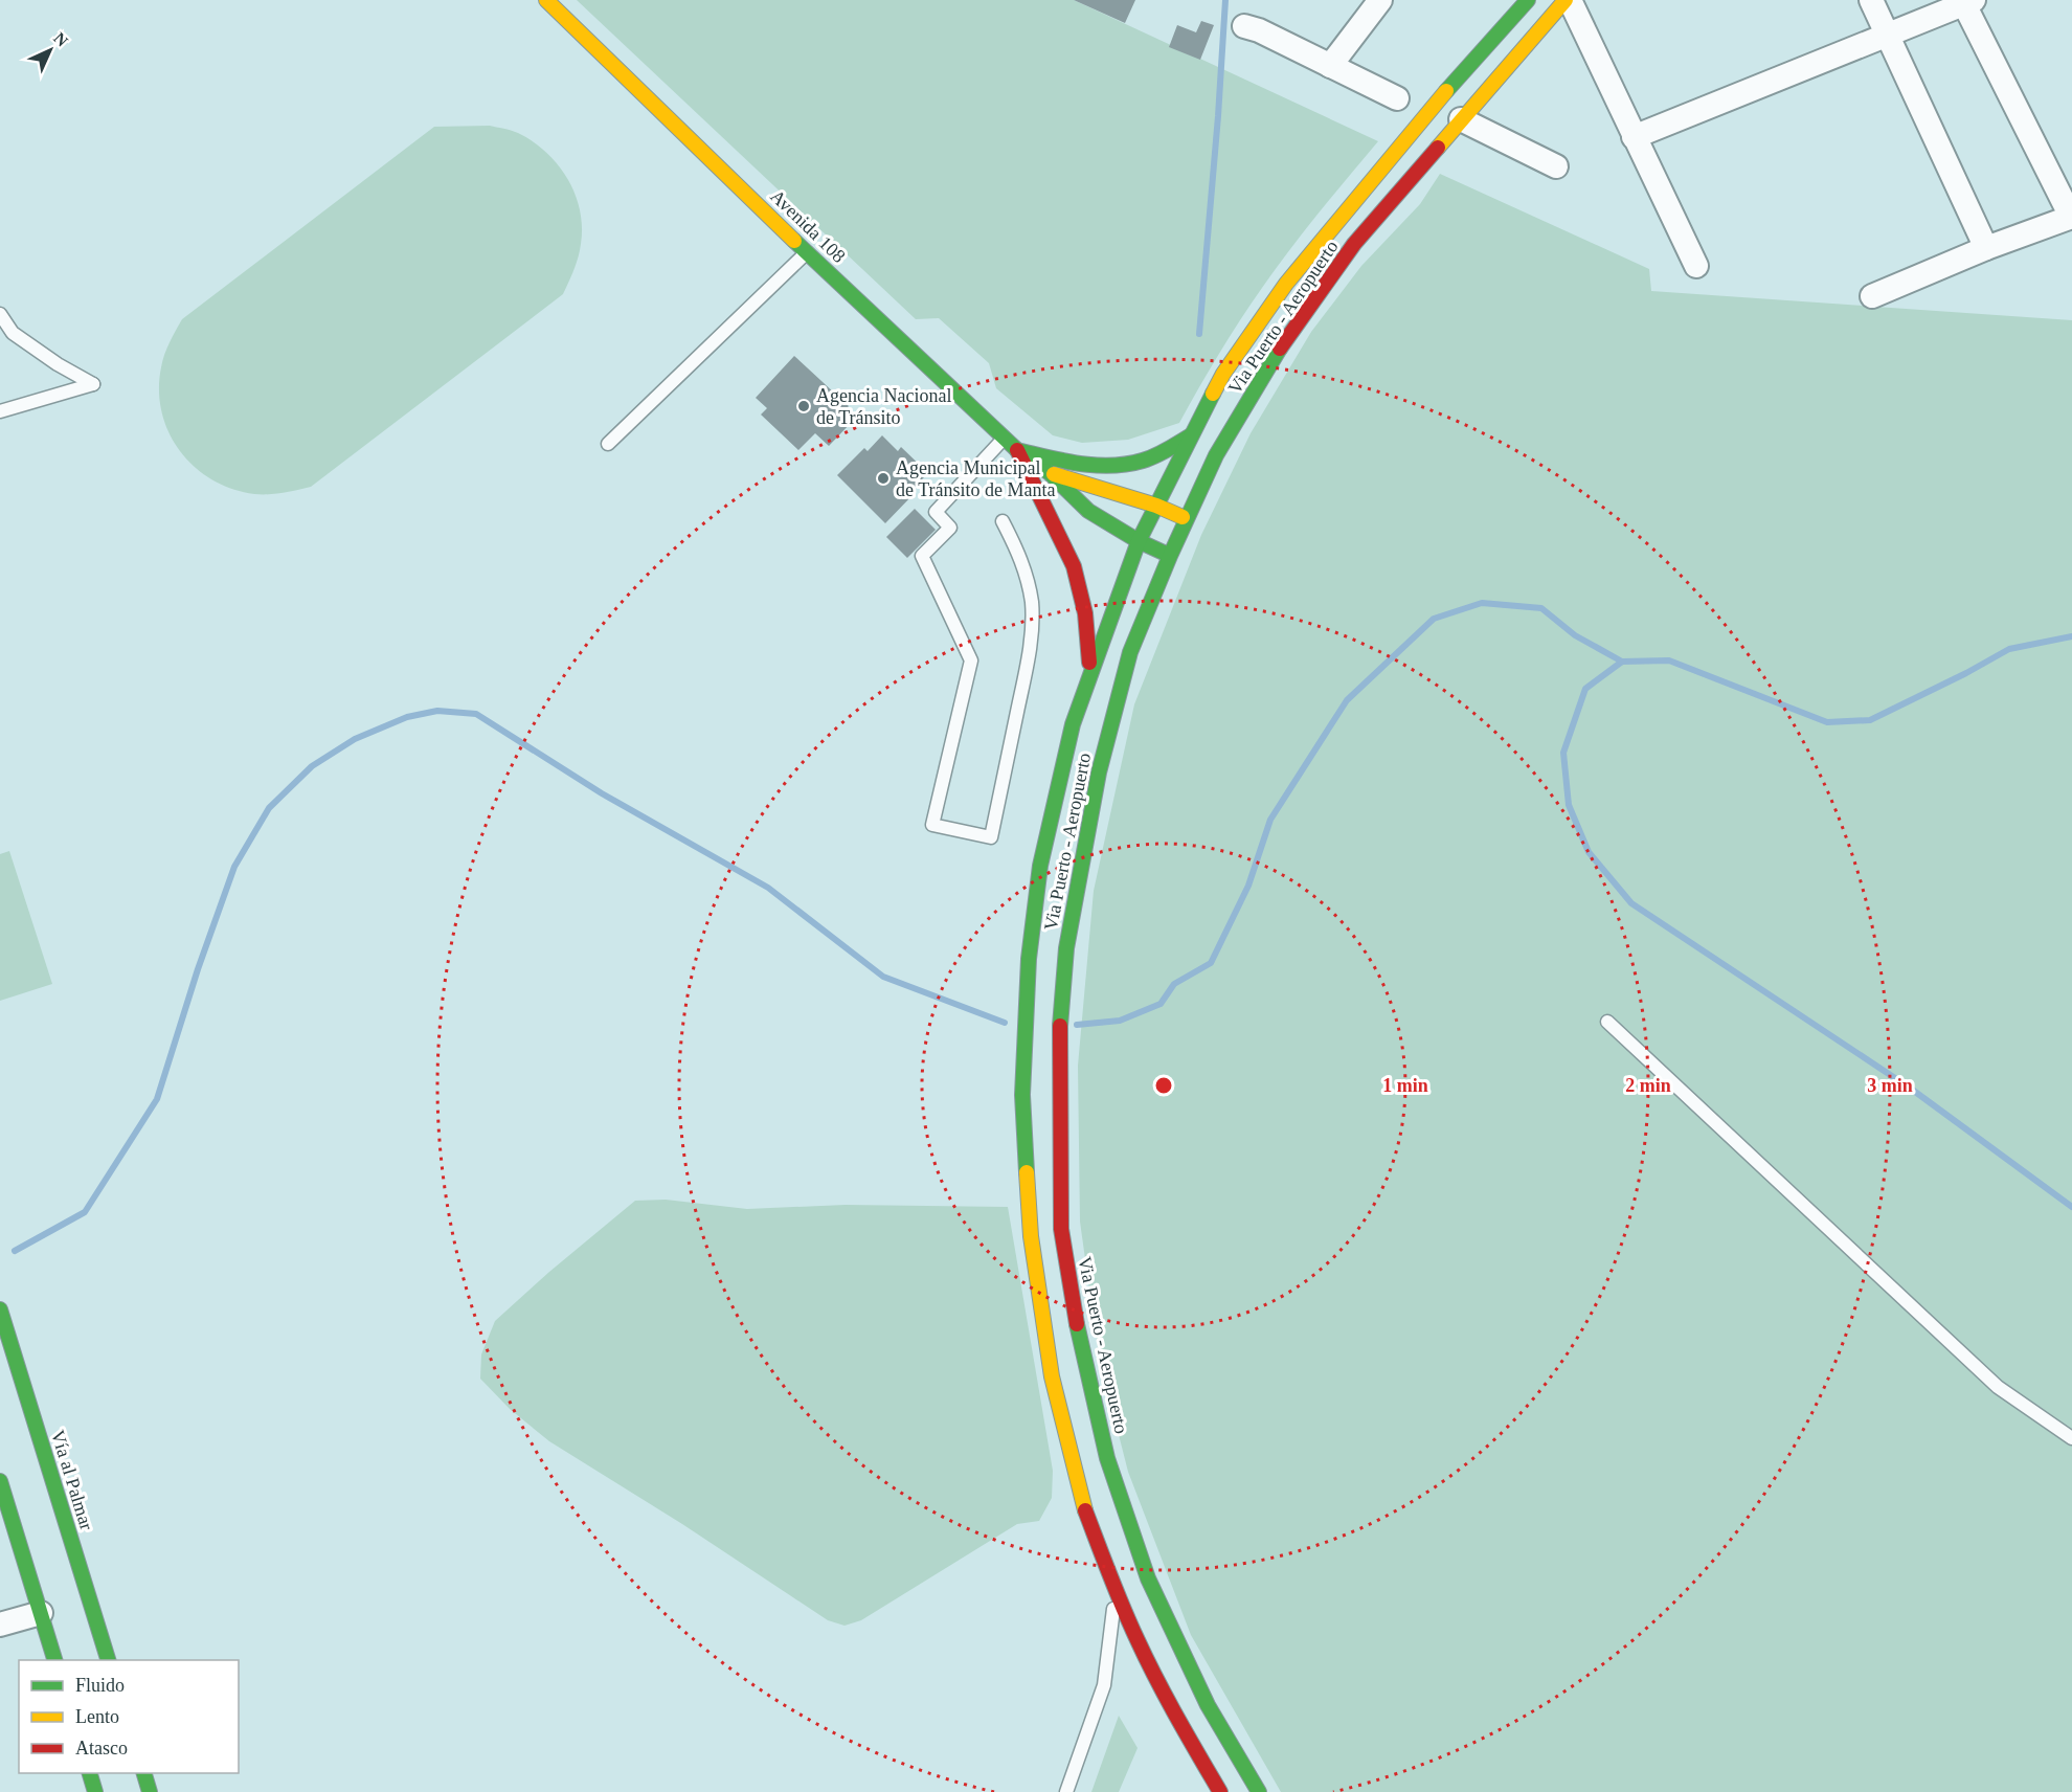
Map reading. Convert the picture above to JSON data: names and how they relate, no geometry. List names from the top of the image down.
{
  "streets": {
    "main road": ["Avenida 108", "Via Puerto - Aeropuerto", "Vía al Palmar"]
  },
  "crossings": [
    ["Avenida 108", "Via Puerto - Aeropuerto"]
  ],
  "places": ["Agencia Nacional de Tránsito", "Agencia Municipal de Tránsito de Manta"],
  "legend": ["Fluido", "Lento", "Atasco"],
  "north": "top right",
  "rings": ["1 min", "2 min", "3 min"]
}
